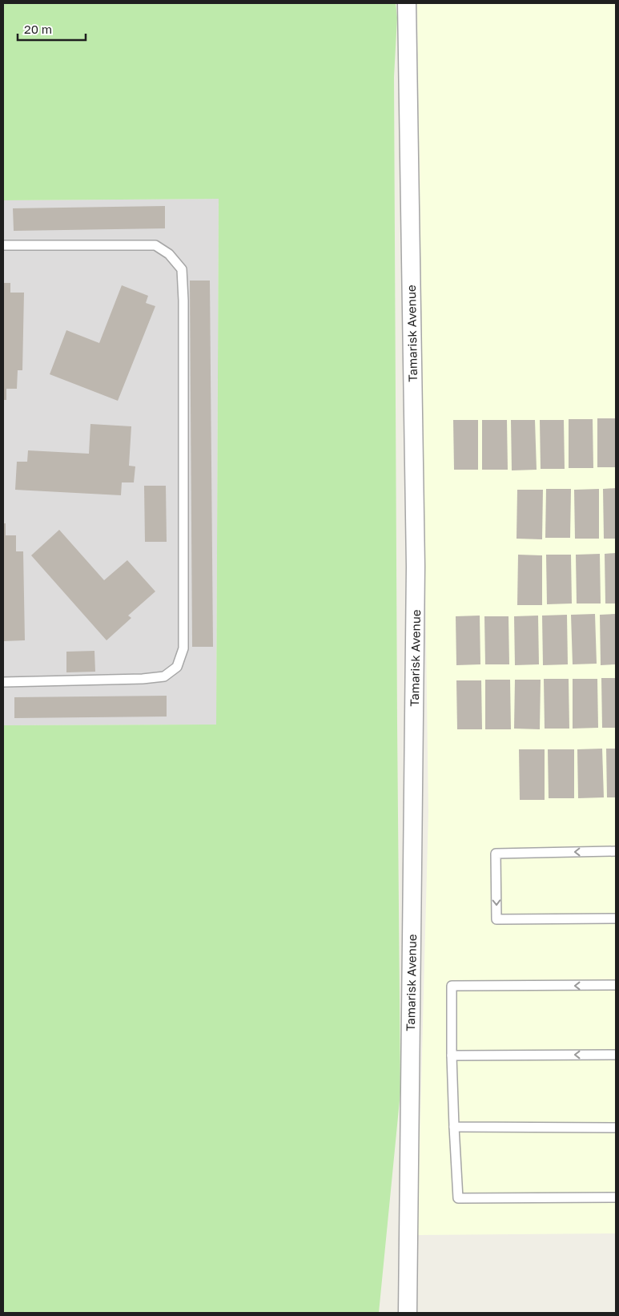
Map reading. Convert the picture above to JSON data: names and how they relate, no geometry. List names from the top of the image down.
{
  "streets": {
    "street": ["Tamarisk Avenue"]
  },
  "scale_bar": "20 m"
}
